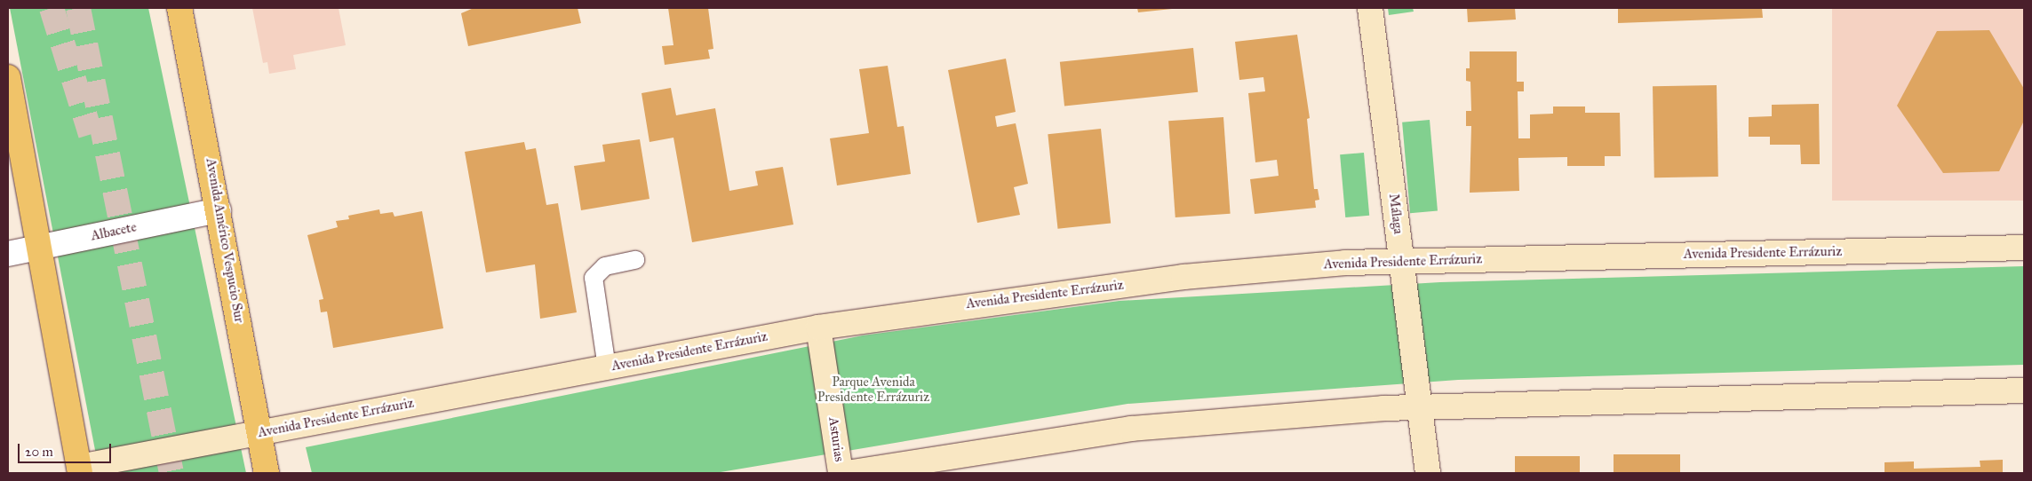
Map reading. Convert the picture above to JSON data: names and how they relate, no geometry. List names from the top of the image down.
{
  "streets": {
    "main road": [
      "Málaga",
      "Avenida Américo Vespucio Sur",
      "Avenida Presidente Errázuriz",
      "Asturias"
    ],
    "street": ["Albacete"]
  },
  "crossings": [
    ["Málaga", "Avenida Presidente Errázuriz"],
    ["Albacete", "Avenida Américo Vespucio Sur"],
    ["Avenida Américo Vespucio Sur", "Avenida Presidente Errázuriz"],
    ["Avenida Presidente Errázuriz", "Asturias"]
  ],
  "parks": ["Parque Avenida Presidente Errázuriz"],
  "scale_bar": "20 m"
}
